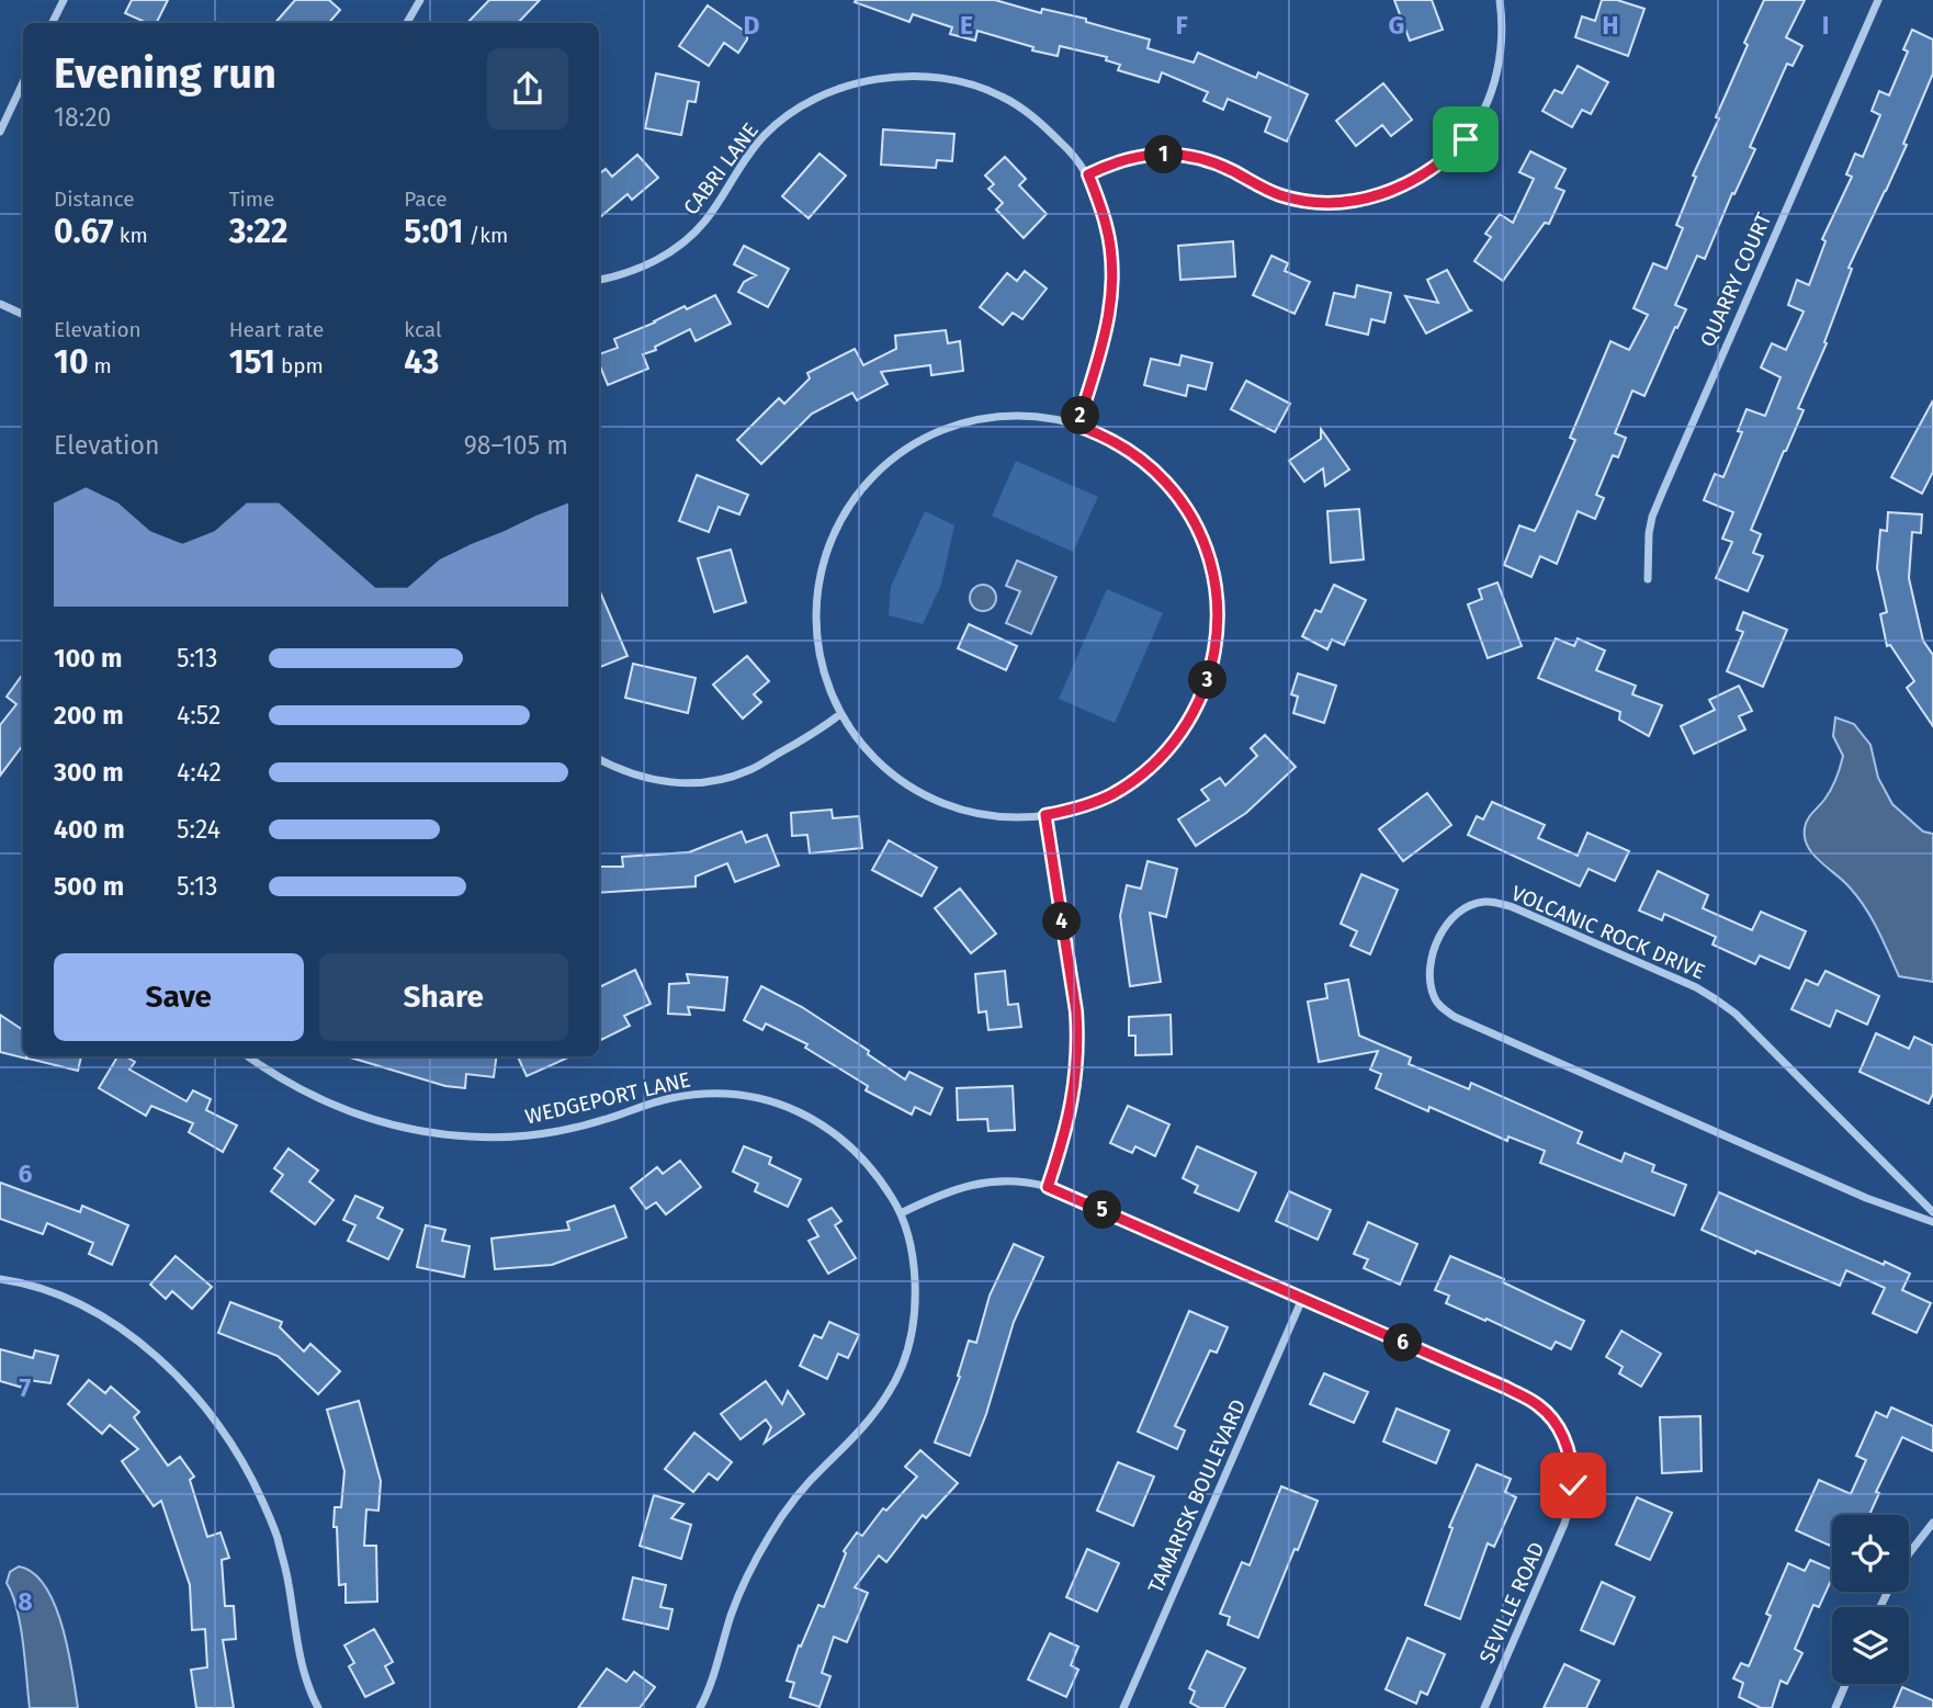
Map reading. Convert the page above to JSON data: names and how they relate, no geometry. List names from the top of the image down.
{
  "streets": {
    "street": [
      "CABRI LANE",
      "QUARRY COURT",
      "VOLCANIC ROCK DRIVE",
      "WEDGEPORT LANE",
      "TAMARISK BOULEVARD",
      "SEVILLE ROAD"
    ]
  },
  "crossings": [
    ["TAMARISK BOULEVARD", "SEVILLE ROAD"]
  ],
  "page": {
    "heading": ["Evening run", "18:20"],
    "pins": [
      "1",
      "2",
      "3",
      "4",
      "5",
      "6"
    ],
    "stats": [
      ["Distance", "0.67 km"],
      ["Time", "3:22"],
      ["Pace", "5:01 /km"],
      ["Elevation", "10 m"],
      ["Heart rate", "151 bpm"],
      ["kcal", "43"]
    ],
    "chart": ["Elevation", "98–105 m"],
    "list": [
      {
        "name": "100 m",
        "note": "5:13"
      },
      {
        "name": "200 m",
        "note": "4:52"
      },
      {
        "name": "300 m",
        "note": "4:42"
      },
      {
        "name": "400 m",
        "note": "5:24"
      },
      {
        "name": "500 m",
        "note": "5:13"
      }
    ],
    "buttons": ["Save", "Share"]
  },
  "grid": {
    "columns": [
      "D",
      "E",
      "F",
      "G",
      "H",
      "I"
    ],
    "rows": ["6", "7", "8"]
  }
}
